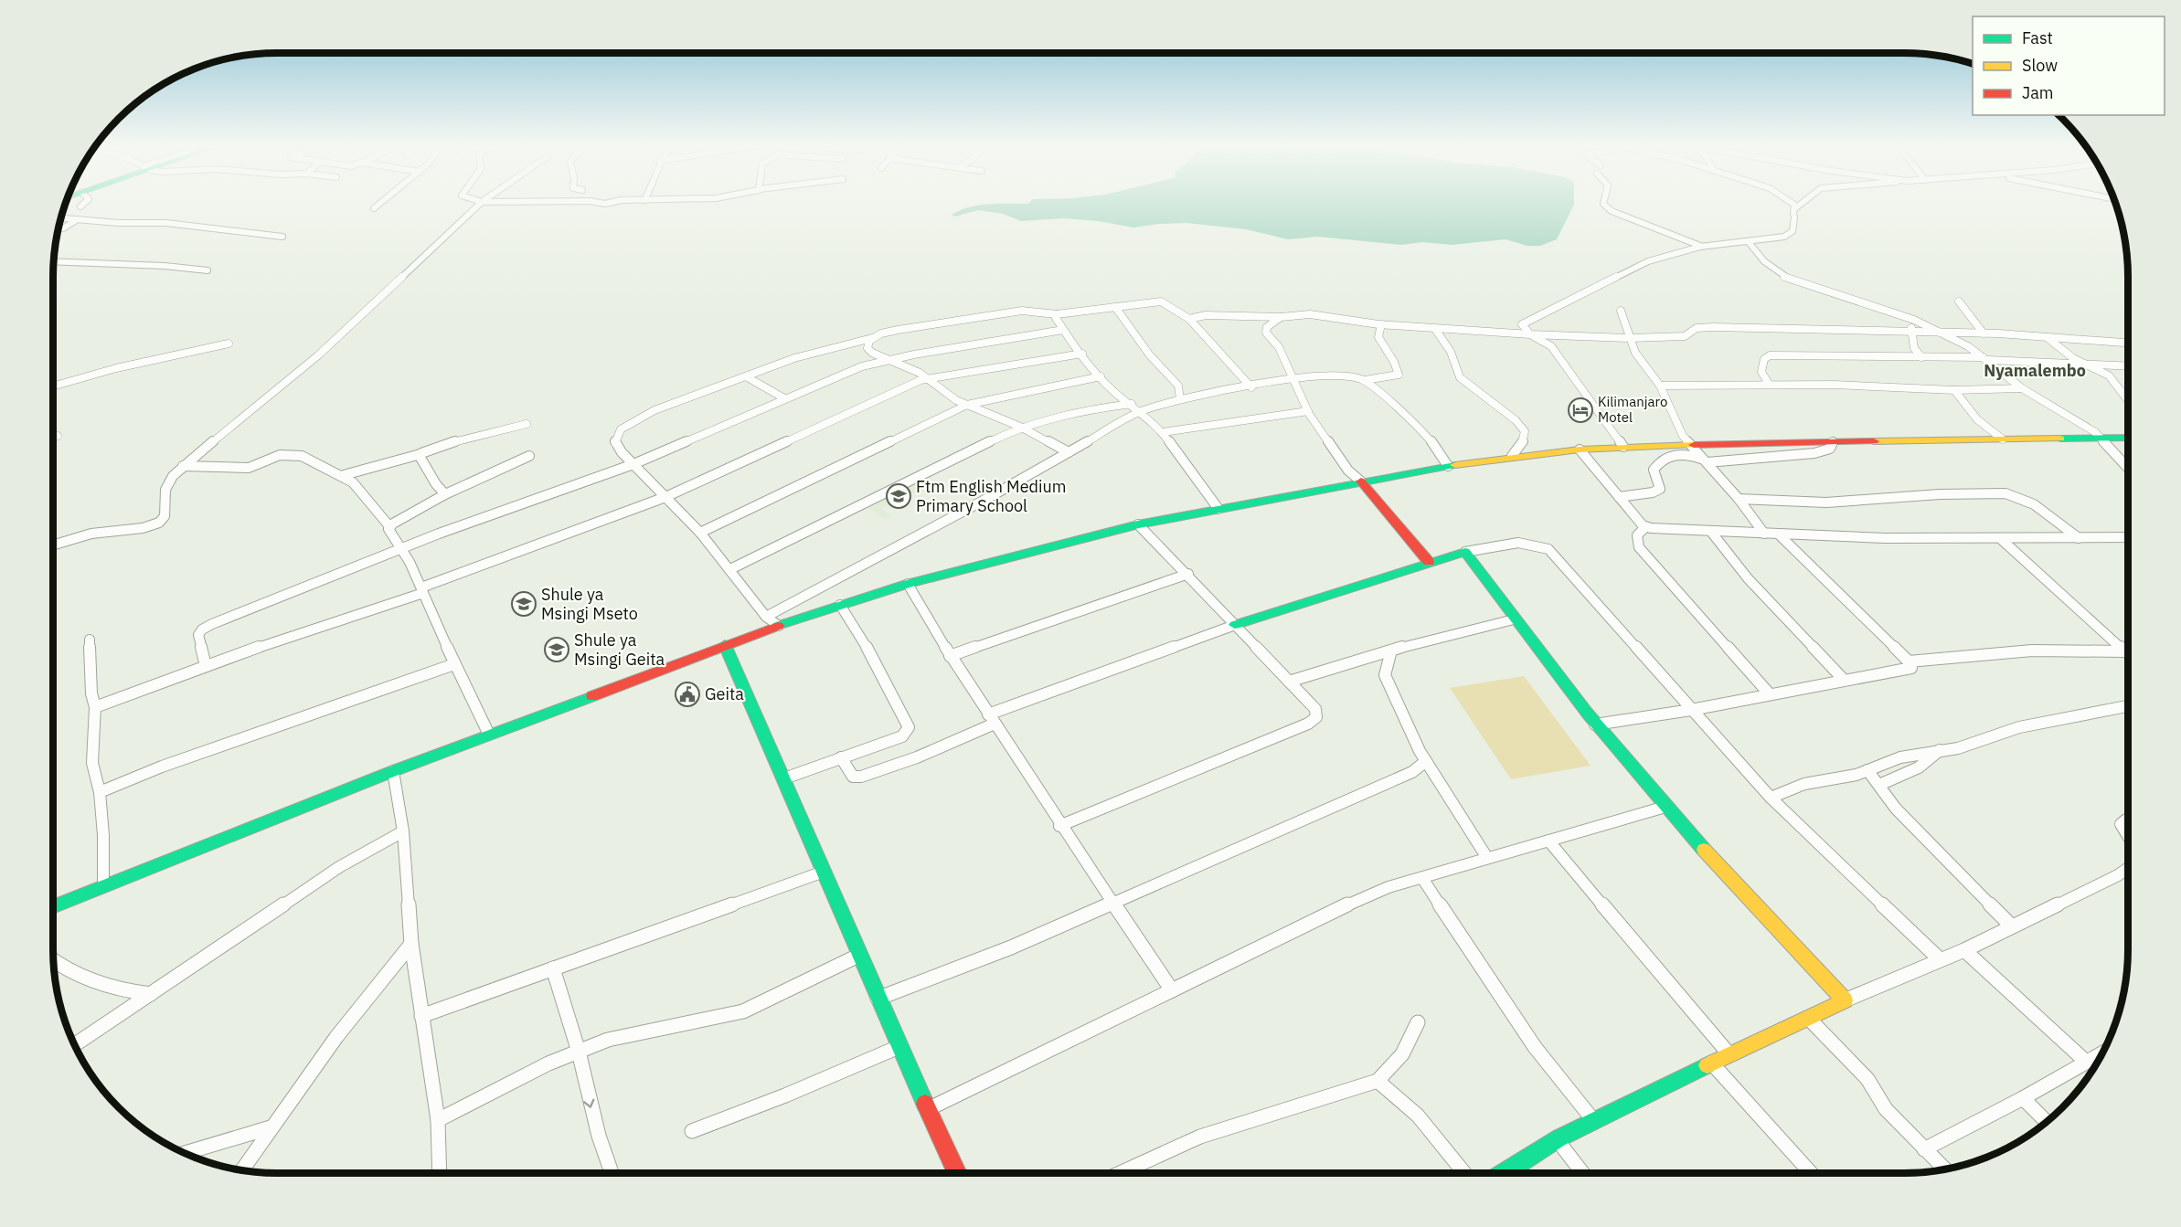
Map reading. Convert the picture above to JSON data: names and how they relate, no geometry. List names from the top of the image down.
{
  "districts": ["Nyamalembo"],
  "places": {
    "hotel": ["Kilimanjaro Motel"],
    "school or university": ["Ftm English Medium Primary School", "Shule ya Msingi Mseto", "Shule ya Msingi Geita"],
    "public building": ["Geita"]
  },
  "legend": ["Fast", "Slow", "Jam"]
}
